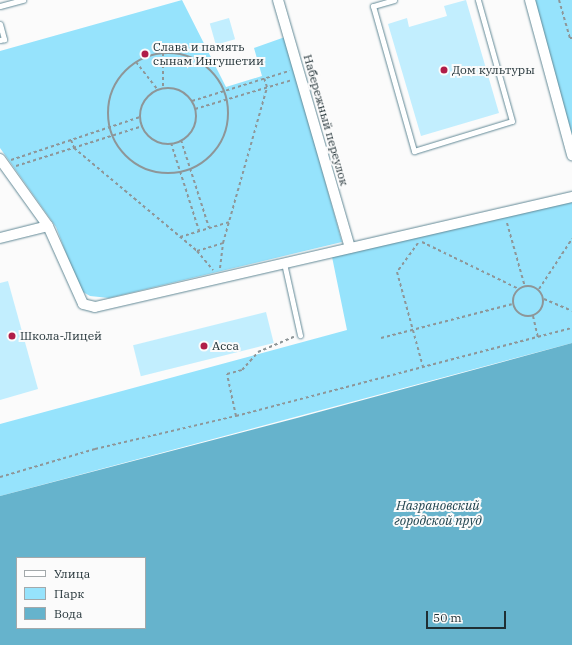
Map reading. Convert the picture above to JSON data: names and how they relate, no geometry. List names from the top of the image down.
{
  "streets": {
    "street": ["Набережный переулок"]
  },
  "water": ["Назрановский городской пруд"],
  "places": [
    "Слава и память сынам Ингушетии",
    "Дом культуры",
    "Школа-Лицей",
    "Асса"
  ],
  "legend": ["Улица", "Парк", "Вода"],
  "scale_bar": "50 m"
}
